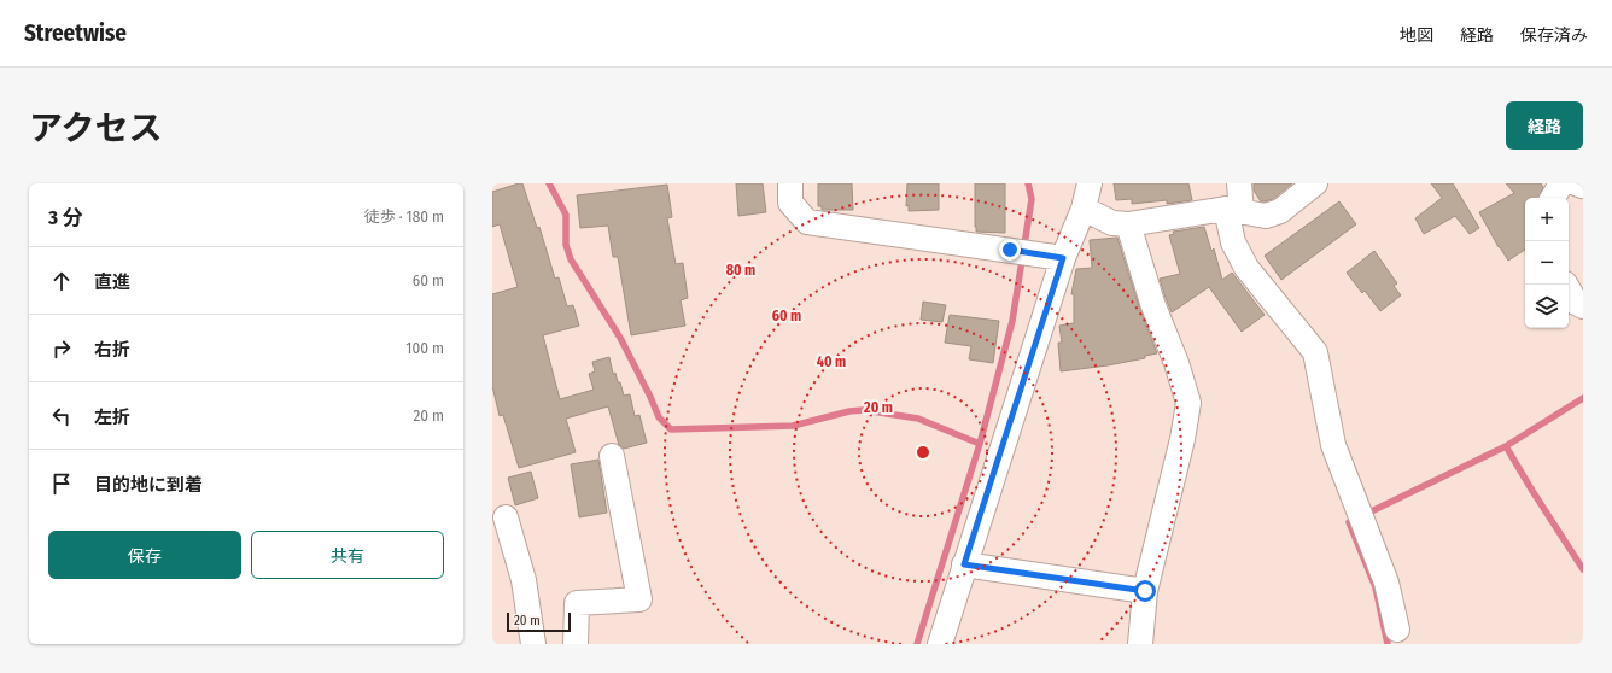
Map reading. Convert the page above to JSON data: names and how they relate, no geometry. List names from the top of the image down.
{
  "scale_bar": "20 m",
  "page": {
    "header": "Streetwise",
    "nav": ["地図", "経路", "保存済み"],
    "title": "アクセス",
    "buttons": [
      "経路",
      ["保存", "共有"]
    ],
    "heading": ["3 分", "徒歩 · 180 m"],
    "map_buttons": ["+", "−"],
    "list": [
      ["直進", "60 m"],
      ["右折", "100 m"],
      ["左折", "20 m"],
      "目的地に到着"
    ],
    "scale": "20 m"
  },
  "rings": [
    "80 m",
    "60 m",
    "40 m",
    "20 m"
  ]
}
